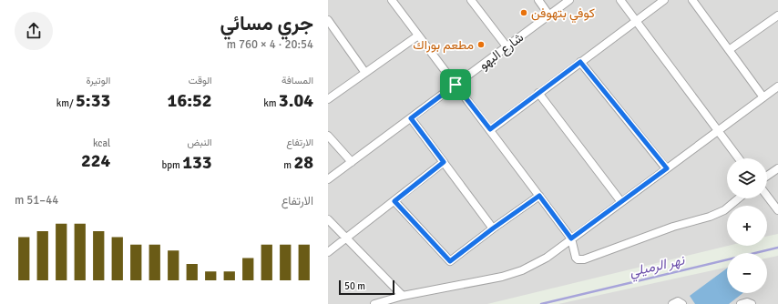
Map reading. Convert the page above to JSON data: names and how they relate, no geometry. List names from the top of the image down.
{
  "streets": {
    "street": ["شارع البهو"]
  },
  "water": ["نهر الرميلي"],
  "places": ["كوفي بتهوفن", "مطعم بوراك"],
  "scale_bar": "50 m",
  "page": {
    "heading": ["جري مسائي", "20:54 · 4 × 760 m"],
    "stats": [
      ["المسافة", "3.04 km"],
      ["الوقت", "16:52"],
      ["الوتيرة", "5:33 /km"],
      ["الارتفاع", "28 m"],
      ["النبض", "133 bpm"],
      ["kcal", "224"]
    ],
    "map_buttons": ["+", "−"],
    "chart": ["الارتفاع", "44–51 m"],
    "scale": "50 m"
  }
}
